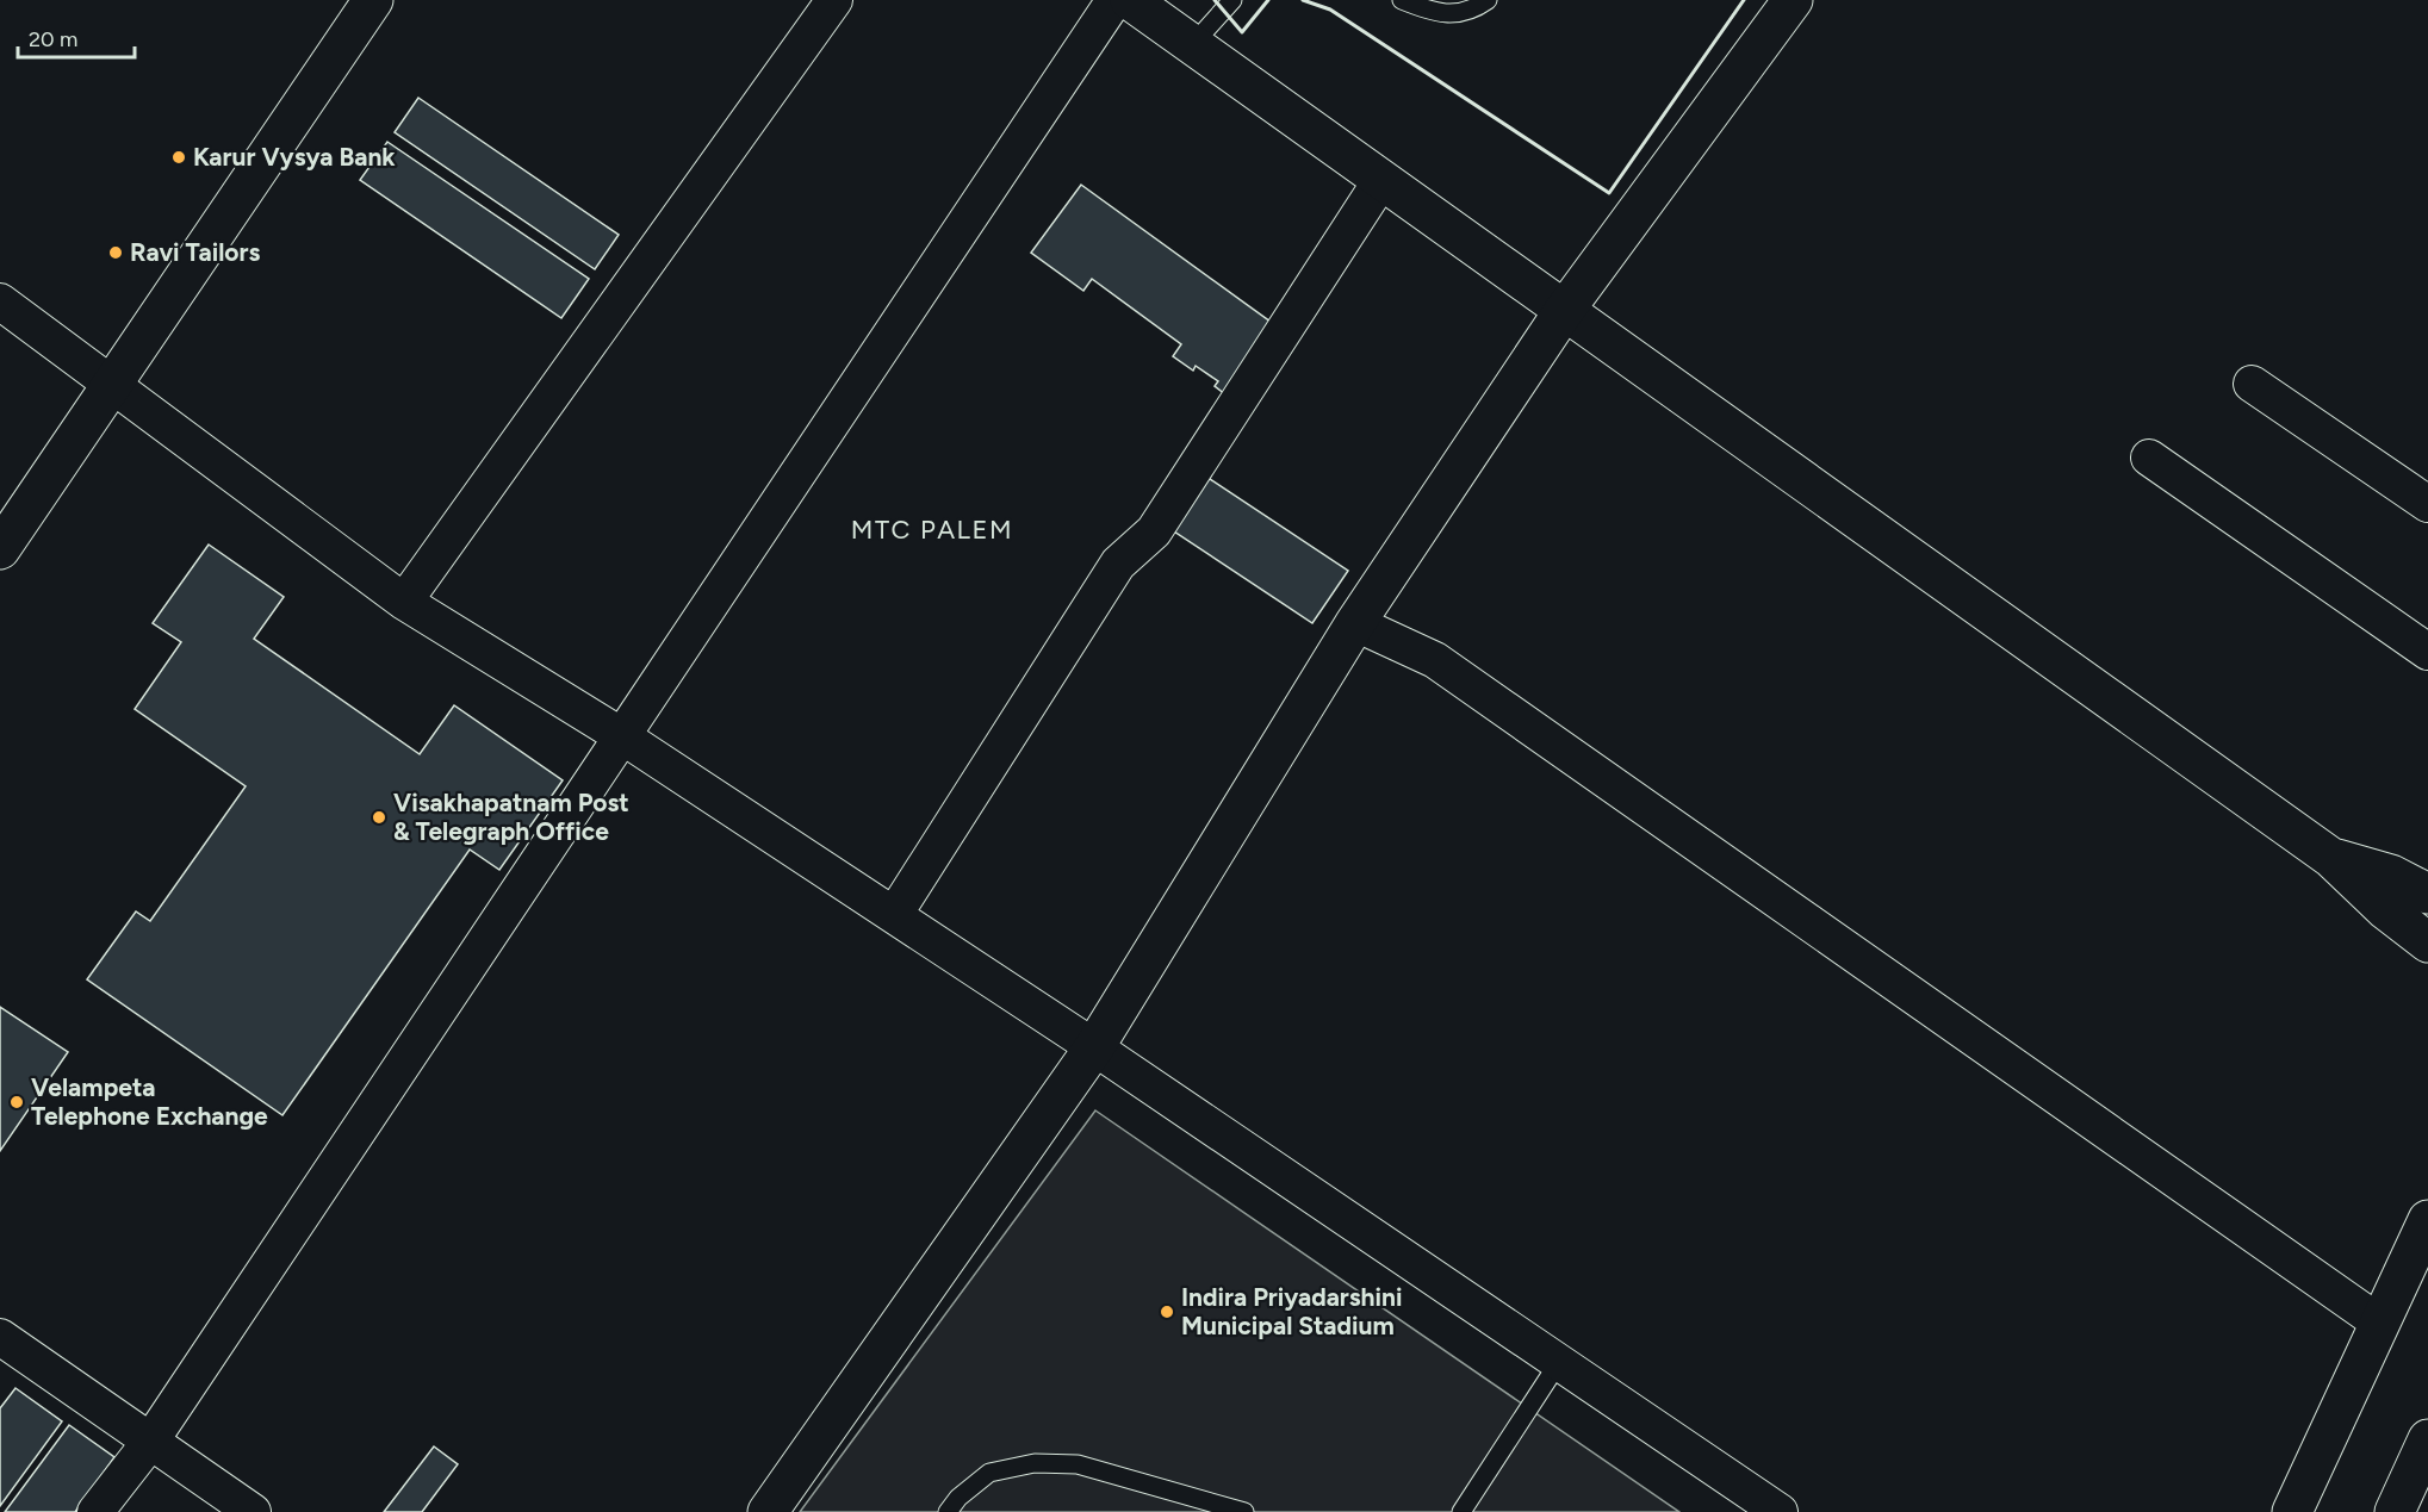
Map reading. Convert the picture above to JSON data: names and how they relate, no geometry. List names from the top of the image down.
{
  "districts": ["MTC PALEM"],
  "places": [
    "Karur Vysya Bank",
    "Ravi Tailors",
    "Visakhapatnam Post & Telegraph Office",
    "Velampeta Telephone Exchange",
    "Indira Priyadarshini Municipal Stadium"
  ],
  "scale_bar": "20 m"
}
